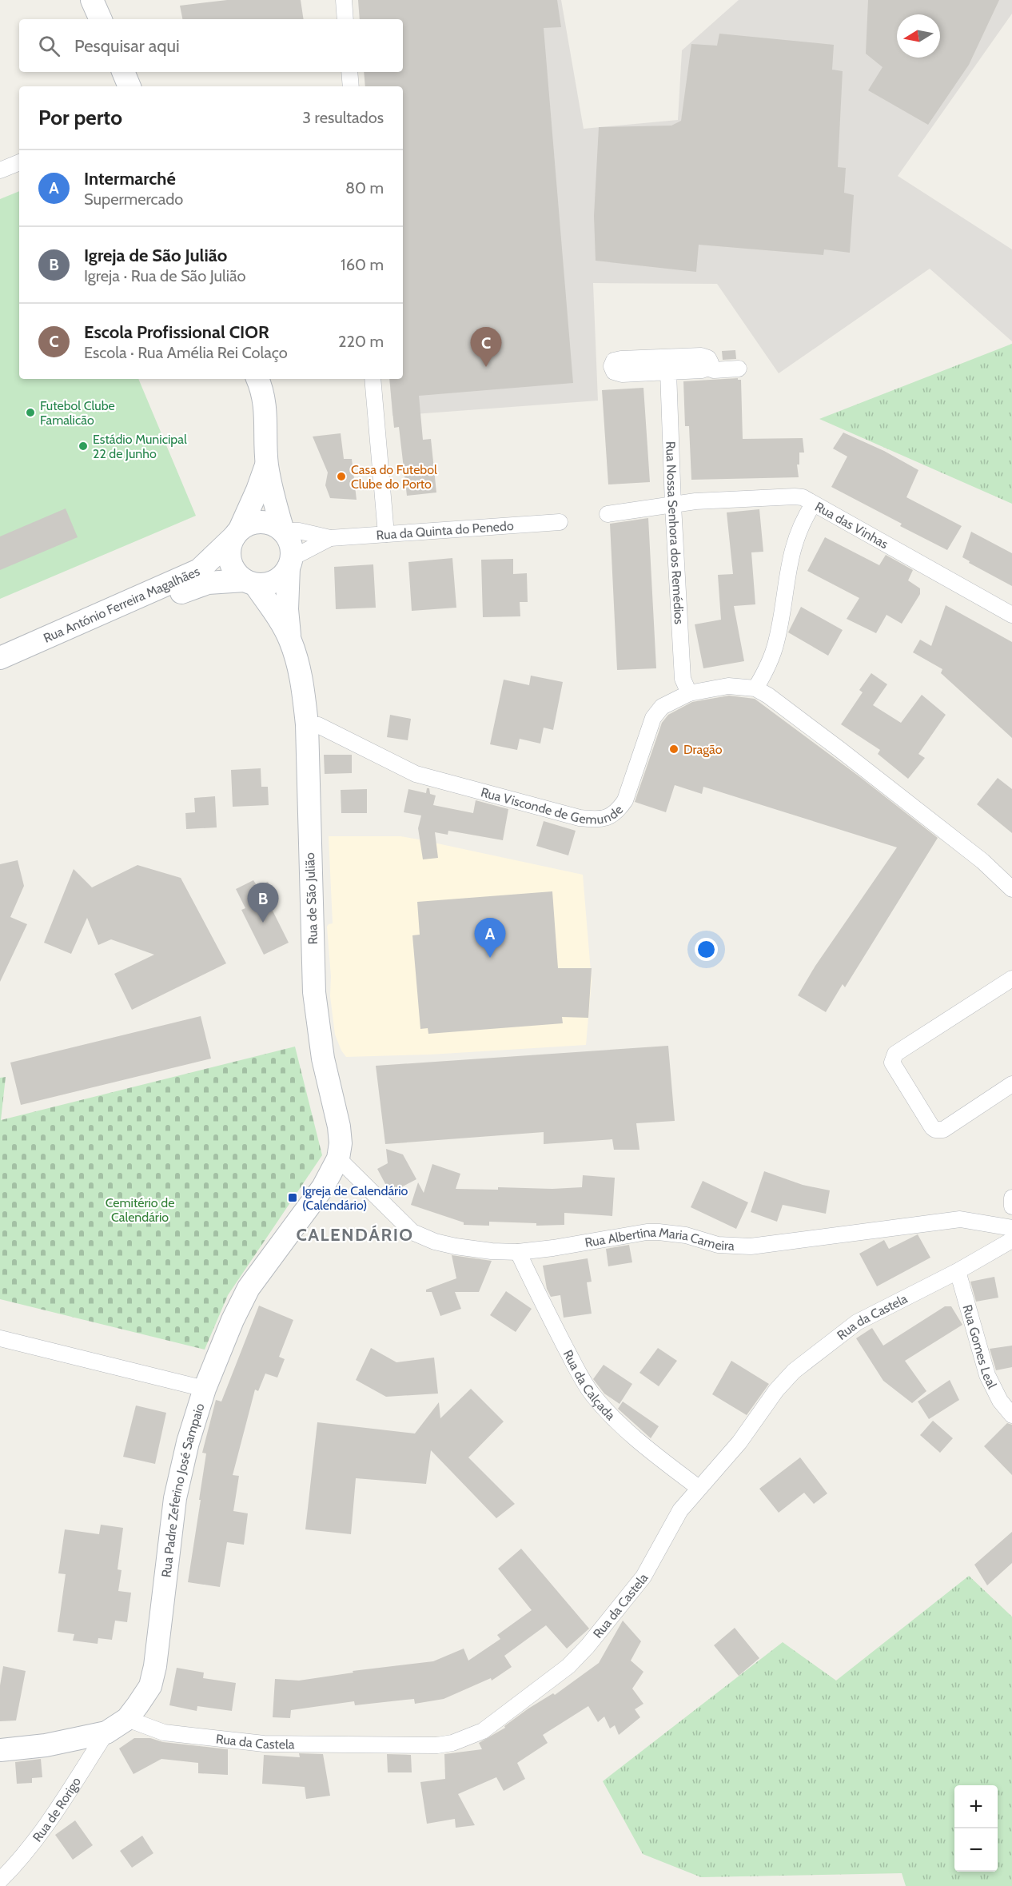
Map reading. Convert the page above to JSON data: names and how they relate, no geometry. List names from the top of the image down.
{
  "streets": {
    "street": [
      "Rua das Vinhas",
      "Rua da Quinta do Penedo",
      "Rua Nossa Senhora dos Remédios",
      "Rua António Ferreira Magalhães",
      "Rua Visconde de Gemunde",
      "Rua de São Julião",
      "Rua Albertina Maria Cameira",
      "Rua da Castela",
      "Rua Gomes Leal",
      "Rua da Calçada",
      "Rua Padre Zeferino José Sampaio",
      "Rua de Rorigo"
    ]
  },
  "crossings": [
    ["Rua das Vinhas", "Rua Visconde de Gemunde"],
    ["Rua da Quinta do Penedo", "Rua António Ferreira Magalhães"],
    ["Rua da Quinta do Penedo", "Rua de São Julião"],
    ["Rua Nossa Senhora dos Remédios", "Rua Visconde de Gemunde"],
    ["Rua António Ferreira Magalhães", "Rua de São Julião"],
    ["Rua Visconde de Gemunde", "Rua de São Julião"],
    ["Rua de São Julião", "Rua Albertina Maria Cameira"],
    ["Rua de São Julião", "Rua Padre Zeferino José Sampaio"],
    ["Rua Albertina Maria Cameira", "Rua da Calçada"],
    ["Rua Albertina Maria Cameira", "Rua Padre Zeferino José Sampaio"],
    ["Rua da Castela", "Rua Gomes Leal"],
    ["Rua da Castela", "Rua da Calçada"],
    ["Rua da Castela", "Rua Padre Zeferino José Sampaio"],
    ["Rua Padre Zeferino José Sampaio", "Rua de Rorigo"]
  ],
  "districts": ["CALENDÁRIO"],
  "parks": ["Cemitério de Calendário"],
  "places": {
    "other": [
      "Futebol Clube Famalicão",
      "Estádio Municipal 22 de Junho",
      "Casa do Futebol Clube do Porto",
      "Dragão"
    ],
    "transit": ["Igreja de Calendário (Calendário)"]
  },
  "north": "left",
  "page": {
    "search": "Pesquisar aqui",
    "heading": ["Por perto", "3 resultados"],
    "list": [
      {
        "mark": "A",
        "name": "Intermarché",
        "note": "Supermercado",
        "value": "80 m"
      },
      {
        "mark": "B",
        "name": "Igreja de São Julião",
        "note": "Igreja · Rua de São Julião",
        "value": "160 m"
      },
      {
        "mark": "C",
        "name": "Escola Profissional CIOR",
        "note": "Escola · Rua Amélia Rei Colaço",
        "value": "220 m"
      }
    ],
    "pins": ["C", "B", "A"],
    "map_buttons": ["+", "−"]
  }
}
